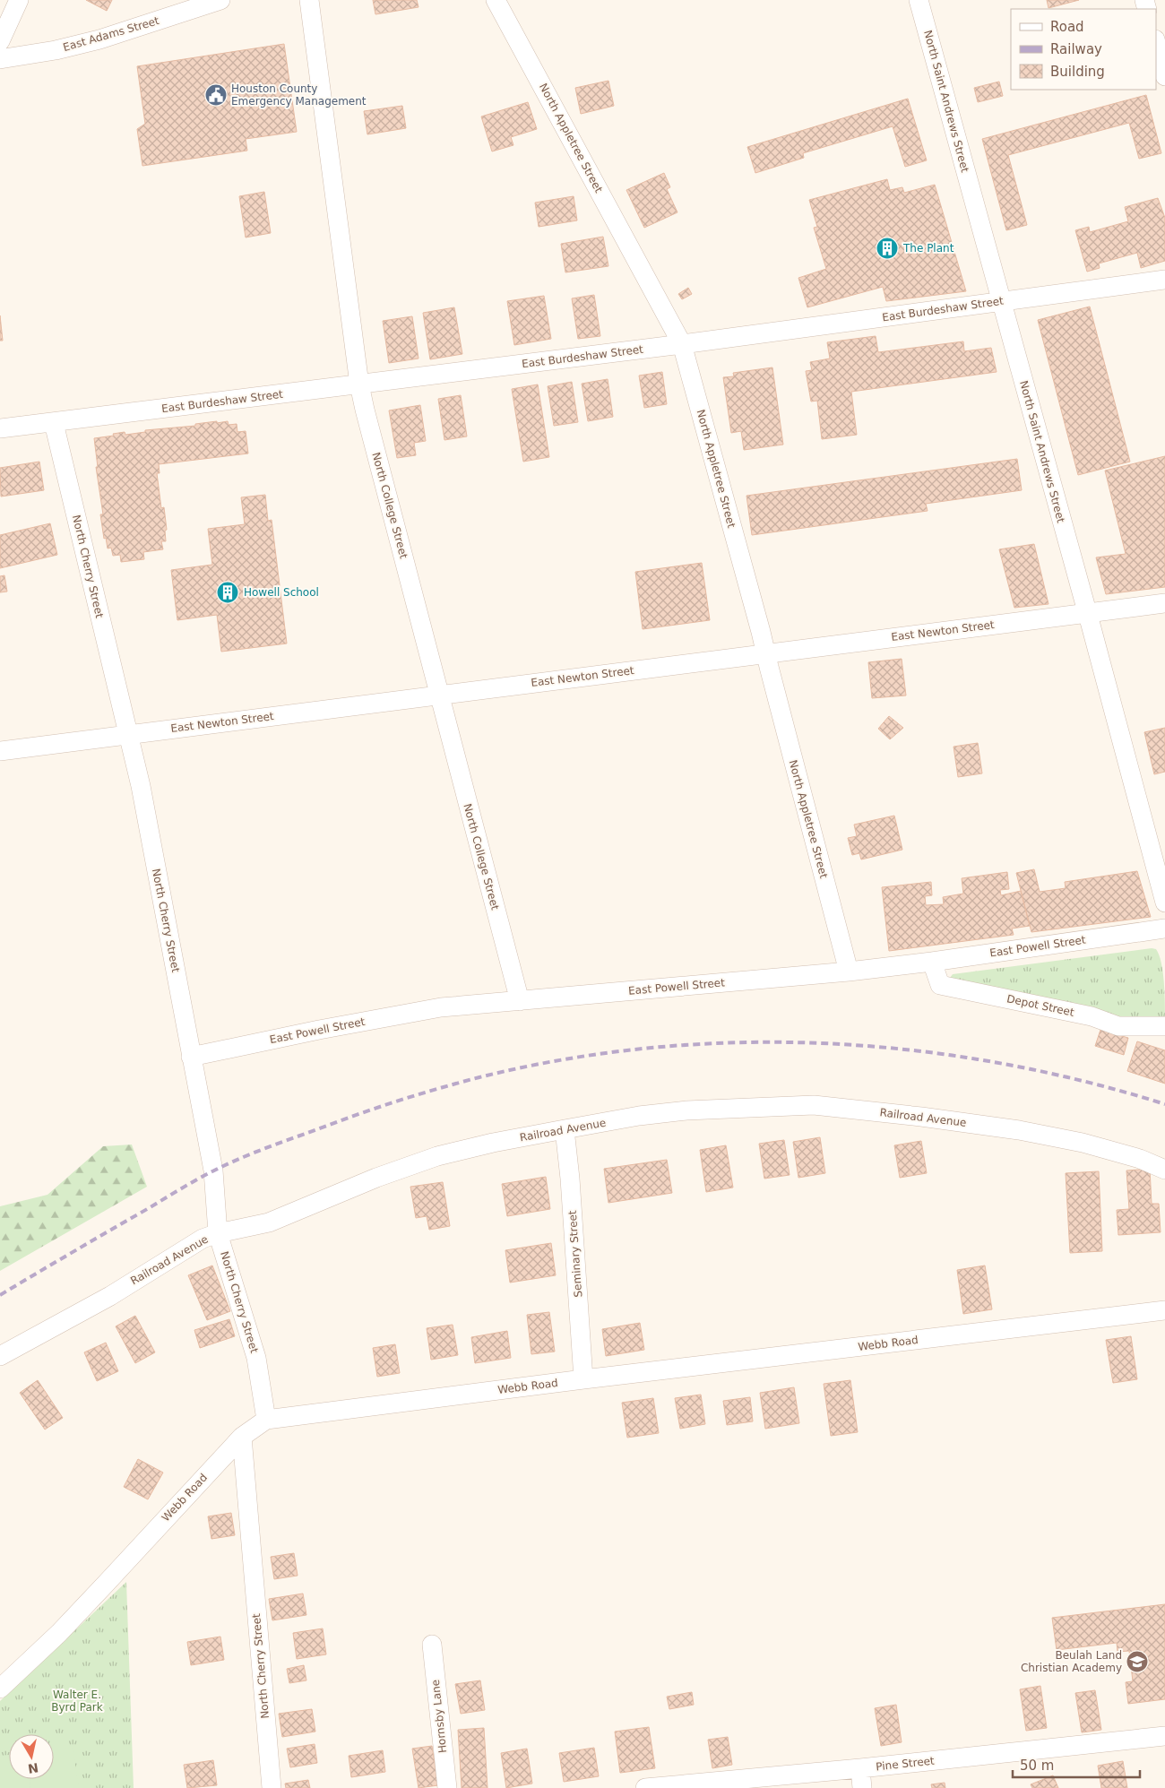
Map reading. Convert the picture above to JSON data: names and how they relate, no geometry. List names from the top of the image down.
{
  "streets": {
    "street": [
      "East Adams Street",
      "North Saint Andrews Street",
      "North Appletree Street",
      "East Burdeshaw Street",
      "North College Street",
      "North Cherry Street",
      "East Newton Street",
      "East Powell Street",
      "Depot Street",
      "Railroad Avenue",
      "Seminary Street",
      "Webb Road",
      "Hornsby Lane",
      "Pine Street"
    ]
  },
  "crossings": [
    ["North Saint Andrews Street", "East Burdeshaw Street"],
    ["North Saint Andrews Street", "East Newton Street"],
    ["North Appletree Street", "East Burdeshaw Street"],
    ["North Appletree Street", "East Newton Street"],
    ["North Appletree Street", "East Powell Street"],
    ["East Burdeshaw Street", "North College Street"],
    ["East Burdeshaw Street", "North Cherry Street"],
    ["North College Street", "East Newton Street"],
    ["North College Street", "East Powell Street"],
    ["North Cherry Street", "East Newton Street"],
    ["North Cherry Street", "East Powell Street"],
    ["North Cherry Street", "Railroad Avenue"],
    ["North Cherry Street", "Webb Road"],
    ["East Powell Street", "Depot Street"],
    ["Railroad Avenue", "Seminary Street"],
    ["Seminary Street", "Webb Road"]
  ],
  "parks": ["Walter E. Byrd Park"],
  "places": {
    "public building": ["Houston County Emergency Management"],
    "building": ["The Plant", "Howell School"],
    "school or university": ["Beulah Land Christian Academy"]
  },
  "legend": ["Road", "Railway", "Building"],
  "scale_bar": "50 m",
  "north": "bottom"
}
